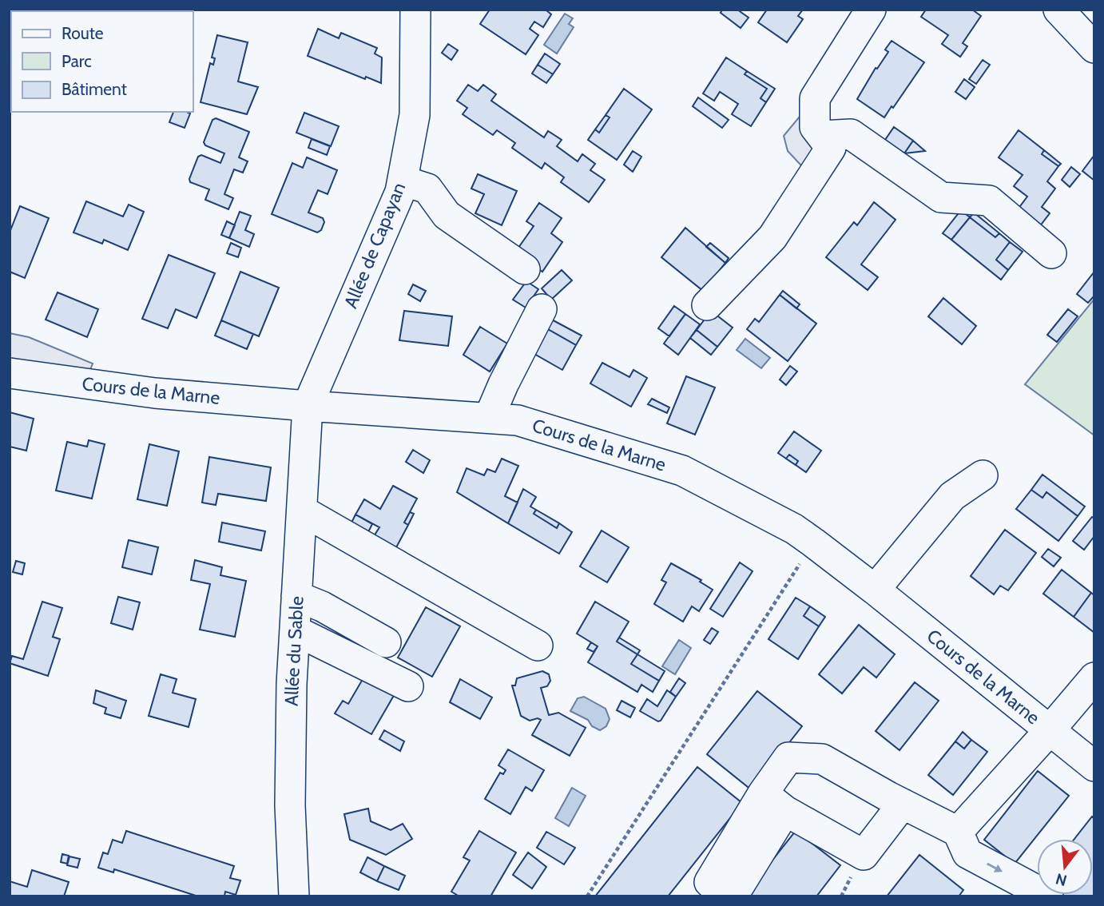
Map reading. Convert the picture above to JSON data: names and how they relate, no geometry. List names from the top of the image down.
{
  "streets": {
    "street": ["Allée de Capayan", "Cours de la Marne", "Allée du Sable"]
  },
  "crossings": [
    ["Allée de Capayan", "Cours de la Marne"],
    ["Allée de Capayan", "Allée du Sable"],
    ["Cours de la Marne", "Allée du Sable"]
  ],
  "legend": ["Route", "Parc", "Bâtiment"],
  "north": "bottom"
}
